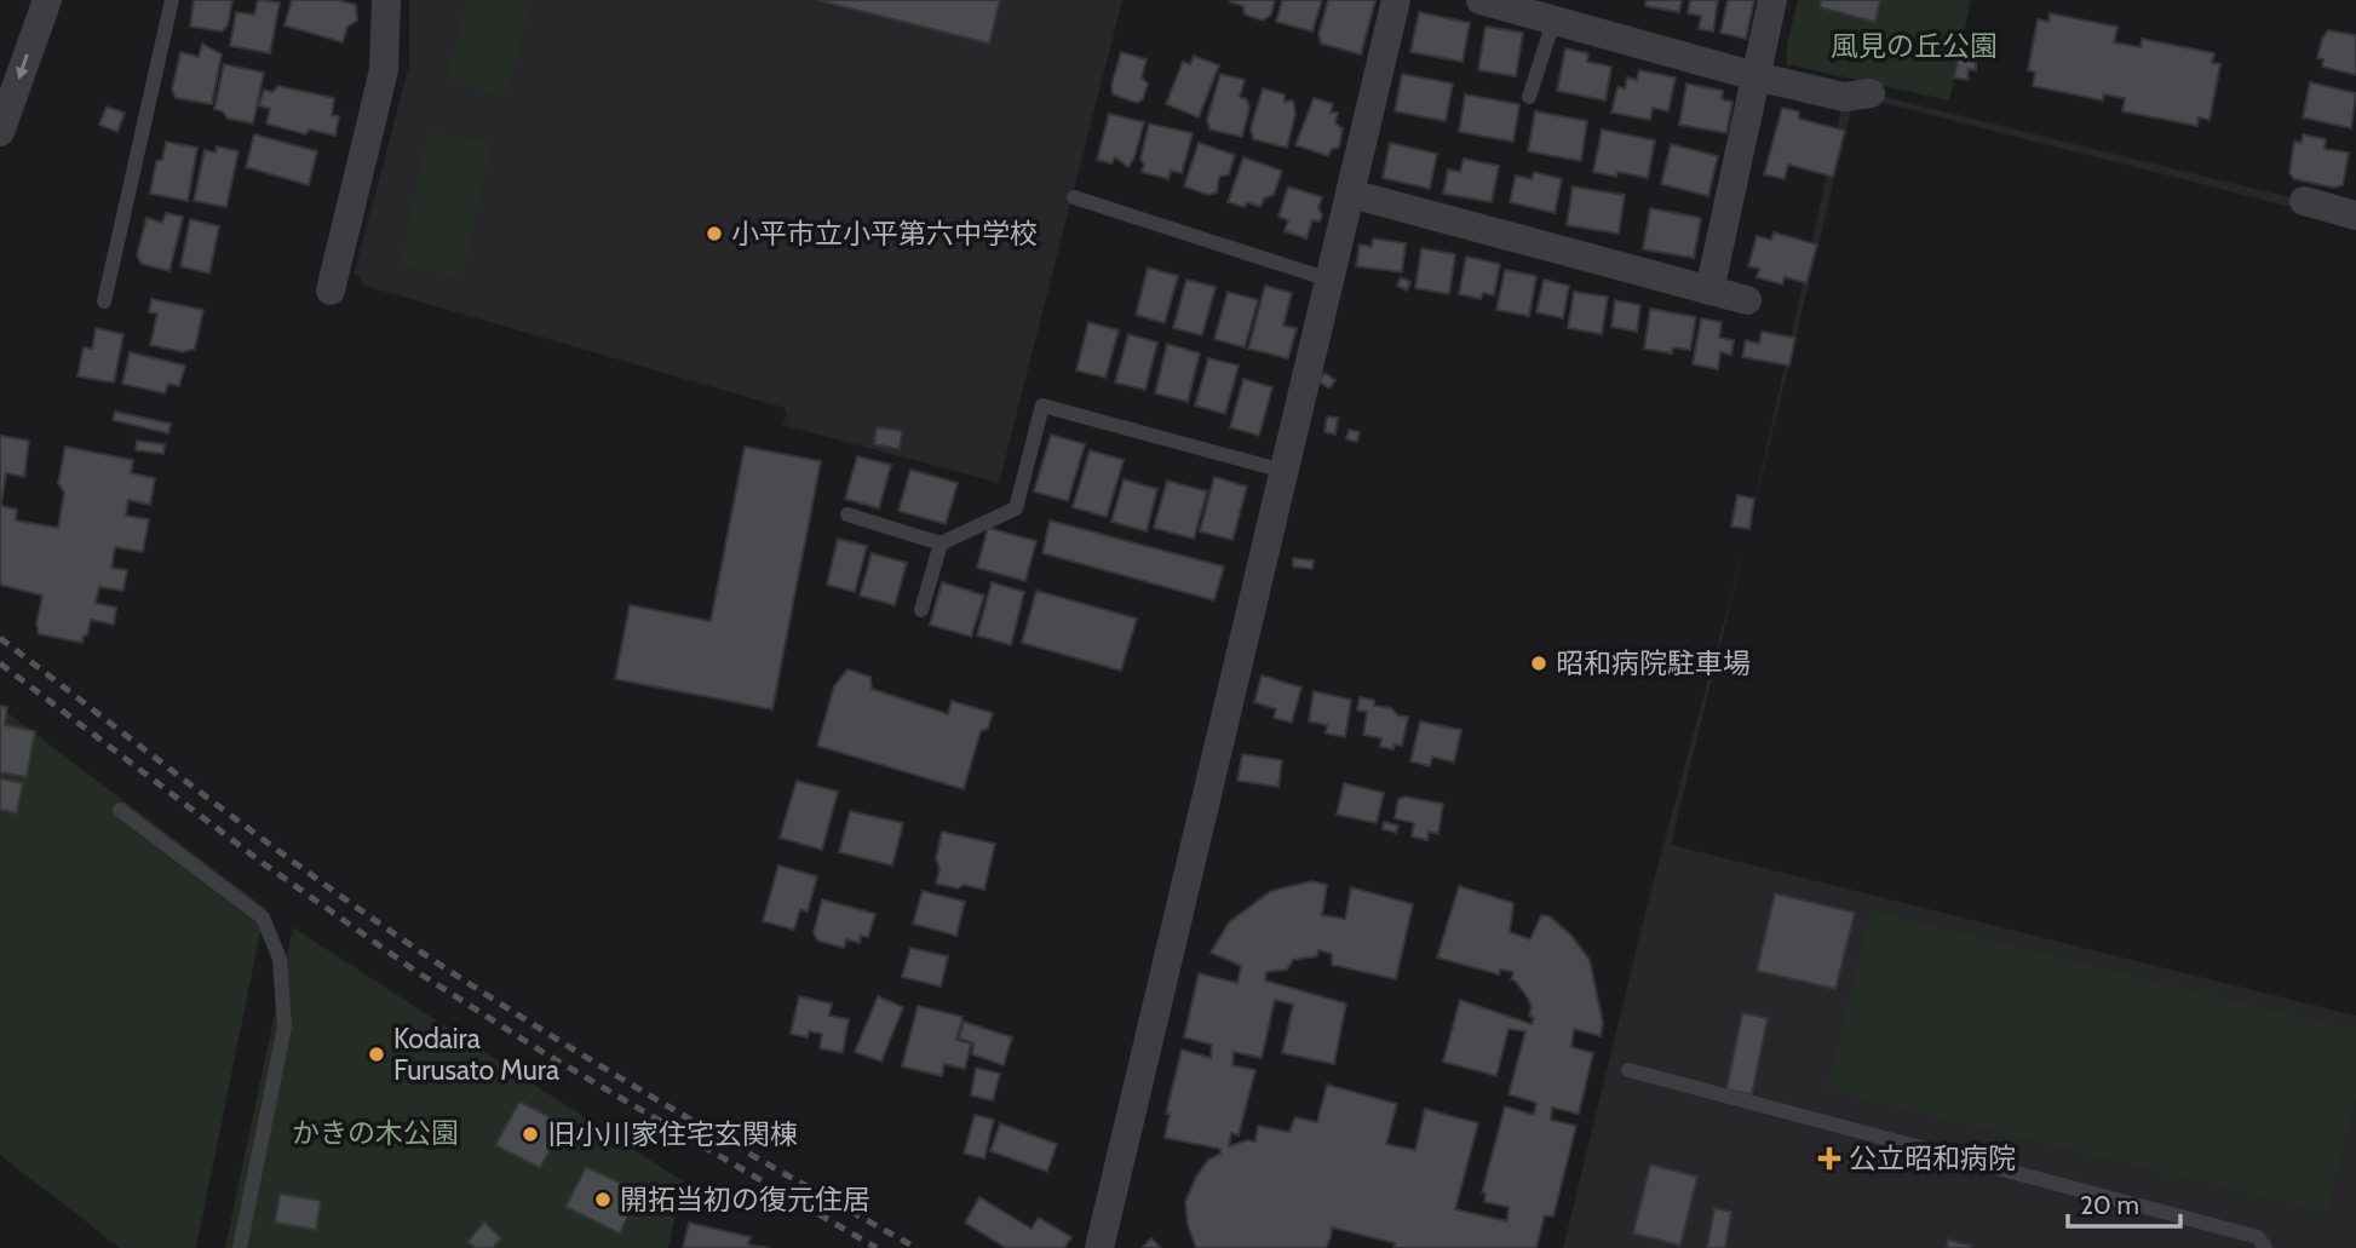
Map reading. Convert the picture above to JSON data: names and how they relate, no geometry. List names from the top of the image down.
{
  "parks": ["風見の丘公園", "かきの木公園"],
  "places": {
    "other": [
      "小平市立小平第六中学校",
      "昭和病院駐車場",
      "Kodaira Furusato Mura",
      "旧小川家住宅玄関棟",
      "開拓当初の復元住居"
    ],
    "health": ["公立昭和病院"]
  },
  "scale_bar": "20 m"
}
